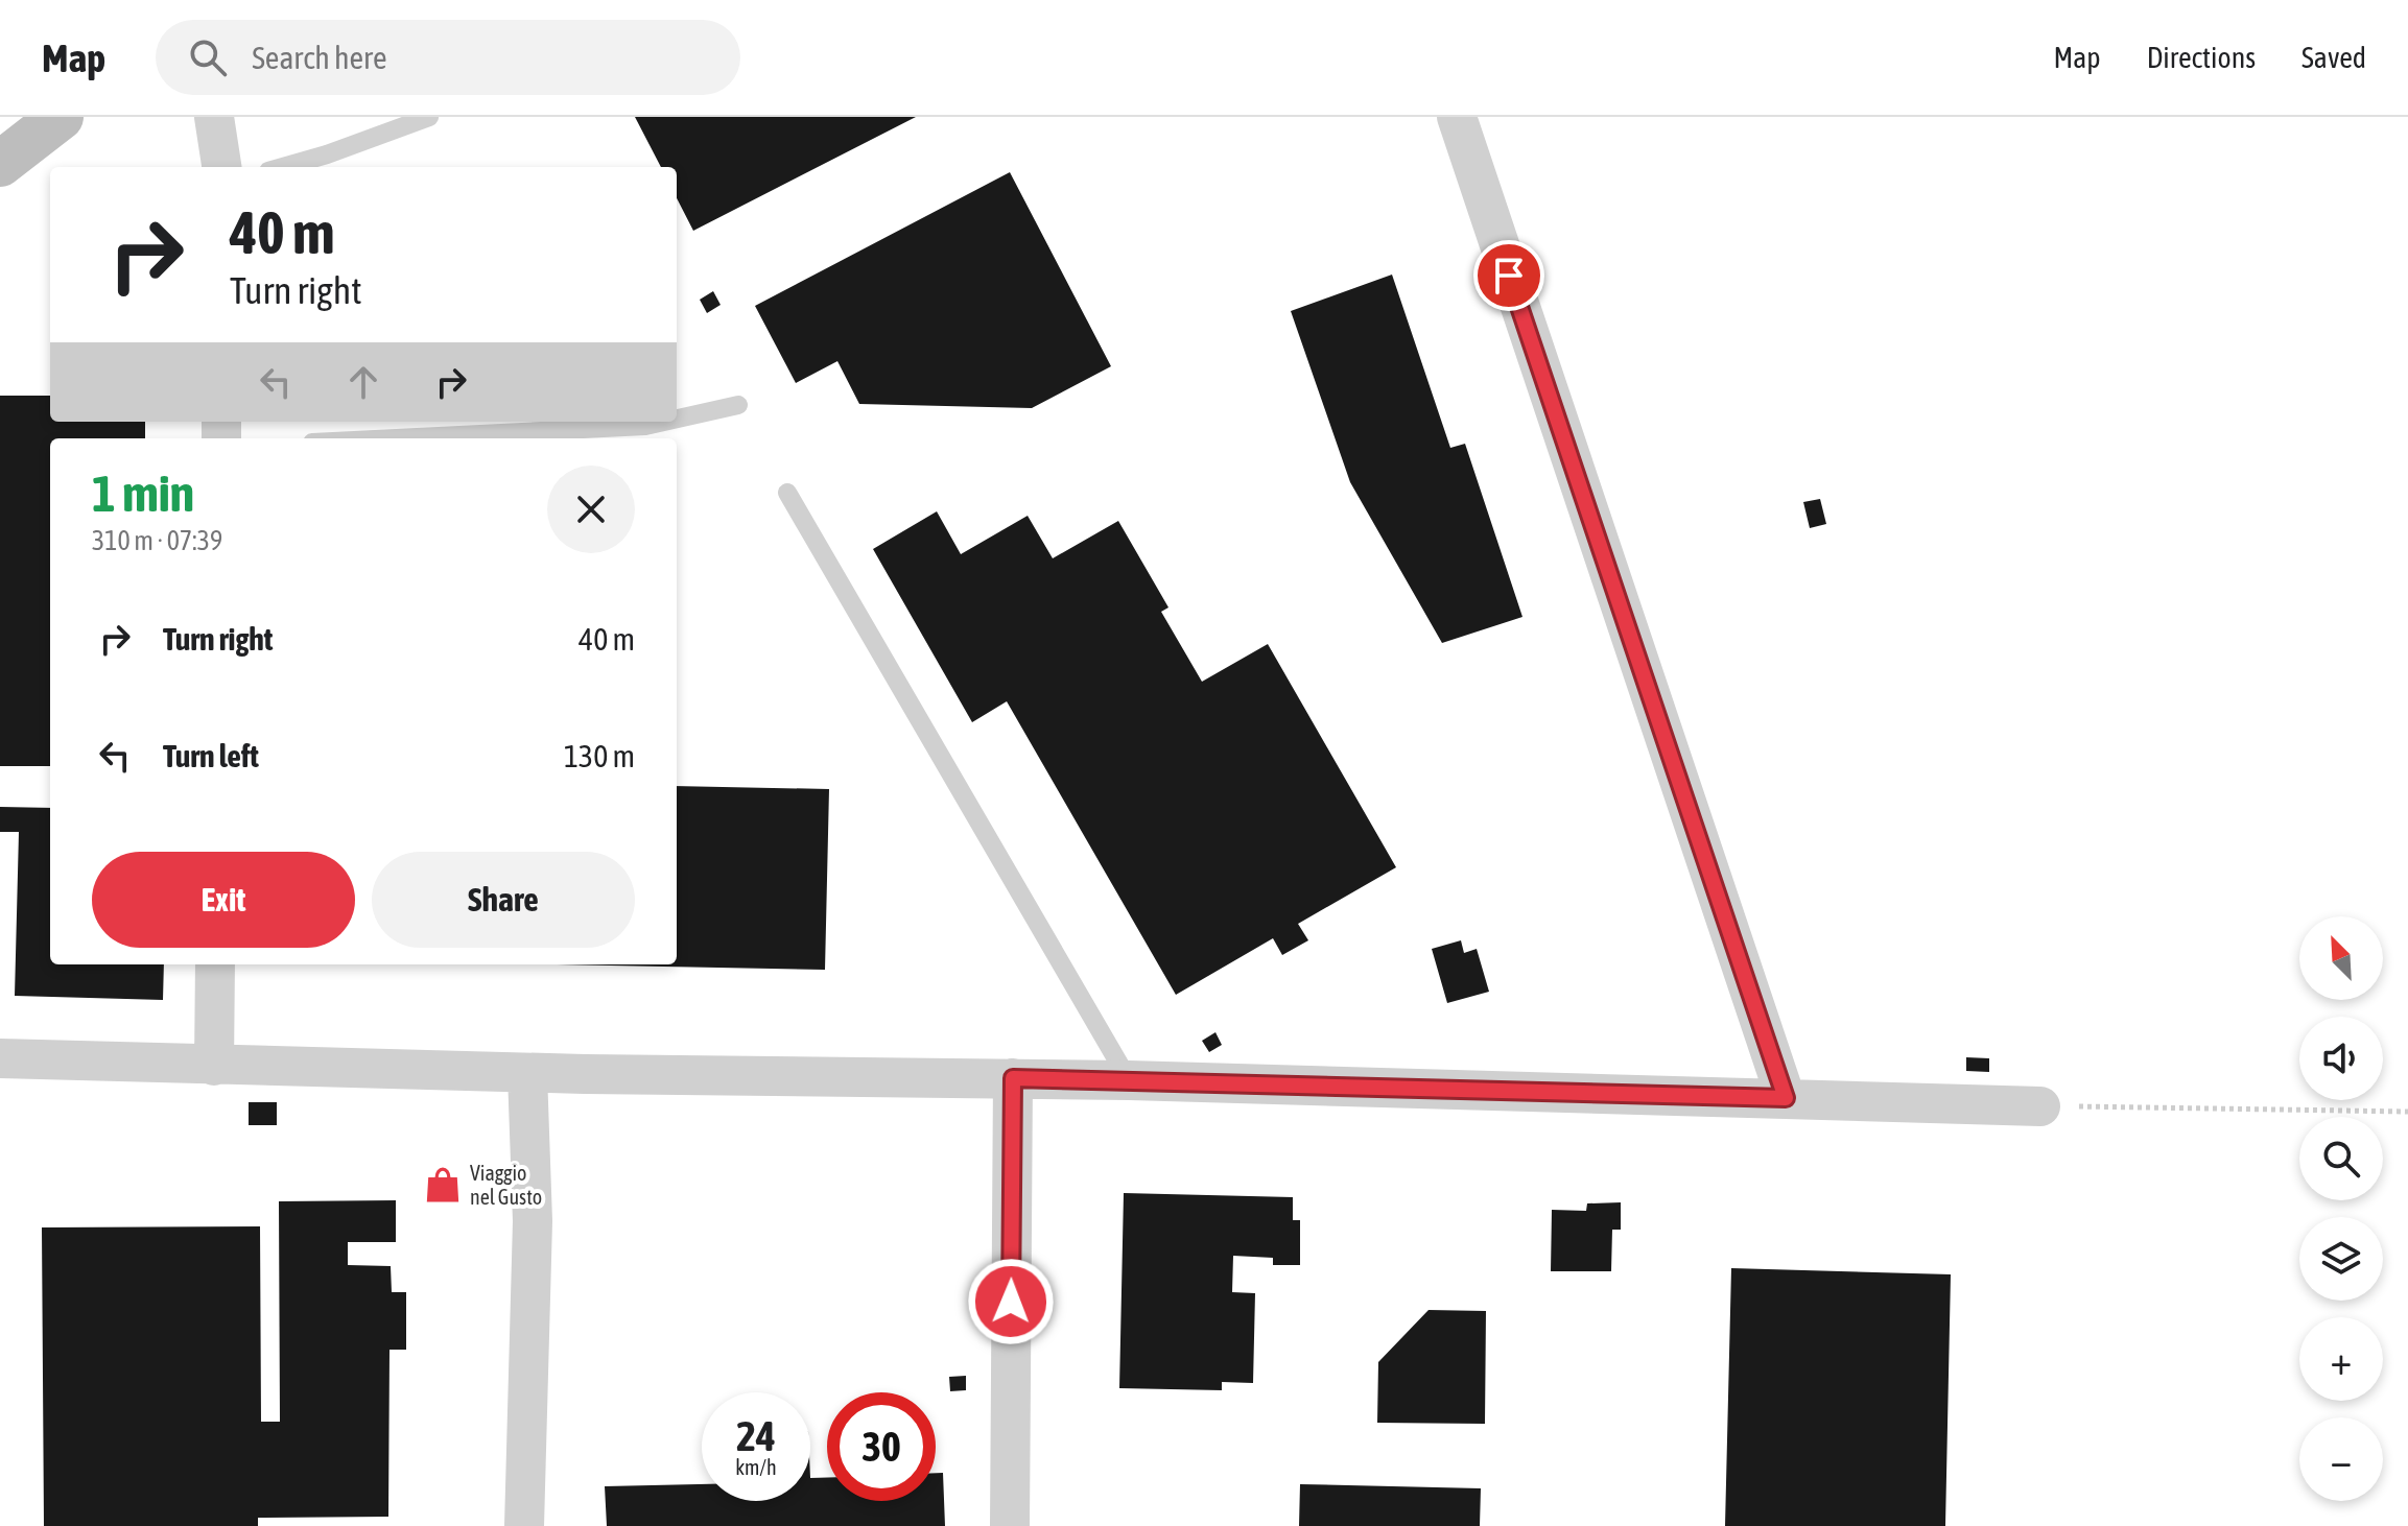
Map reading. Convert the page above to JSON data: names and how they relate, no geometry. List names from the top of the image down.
{
  "places": {
    "shop": ["Viaggio nel Gusto"]
  },
  "north": "top left",
  "page": {
    "header": "Map",
    "search": "Search here",
    "nav": ["Map", "Directions", "Saved"],
    "turn": ["40 m", "Turn right"],
    "heading": ["1 min", "310 m · 07:39"],
    "list": [
      {
        "name": "Turn right",
        "value": "40 m"
      },
      {
        "name": "Turn left",
        "value": "130 m"
      }
    ],
    "buttons": ["Exit", "Share"],
    "map_buttons": ["+", "−"],
    "speed": "24 km/h",
    "limit": "30"
  }
}
